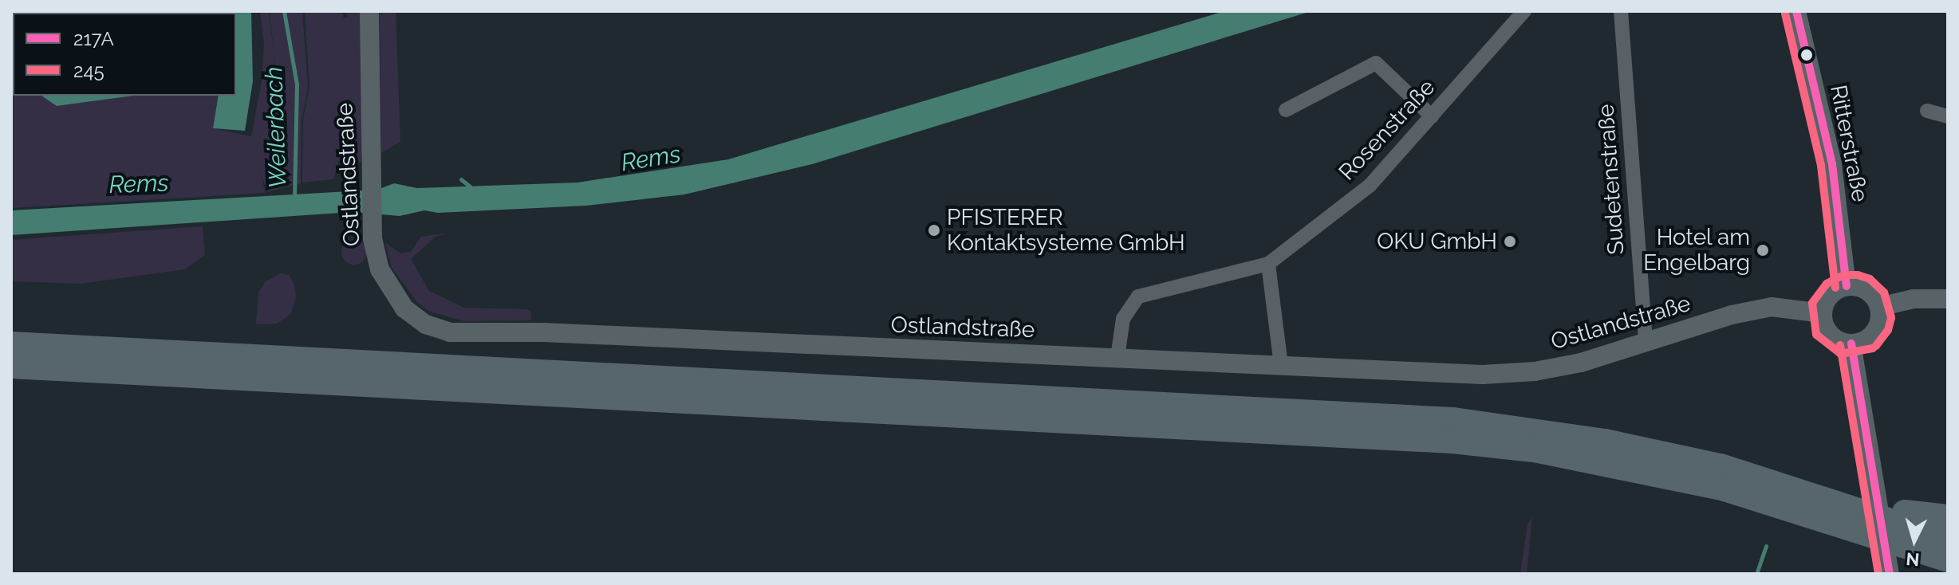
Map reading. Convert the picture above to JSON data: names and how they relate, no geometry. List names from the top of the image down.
{
  "streets": {
    "street": [
      "Rosenstraße",
      "Ritterstraße",
      "Ostlandstraße",
      "Sudetenstraße"
    ]
  },
  "crossings": [
    ["Rosenstraße", "Ostlandstraße"],
    ["Ritterstraße", "Ostlandstraße"],
    ["Ostlandstraße", "Sudetenstraße"]
  ],
  "water": ["Weilerbach", "Rems"],
  "places": ["PFISTERER Kontaktsysteme GmbH", "OKU GmbH", "Hotel am Engelbarg"],
  "lines": ["transit line 217A", "transit line 245"],
  "legend": ["217A", "245"],
  "north": "bottom"
}
